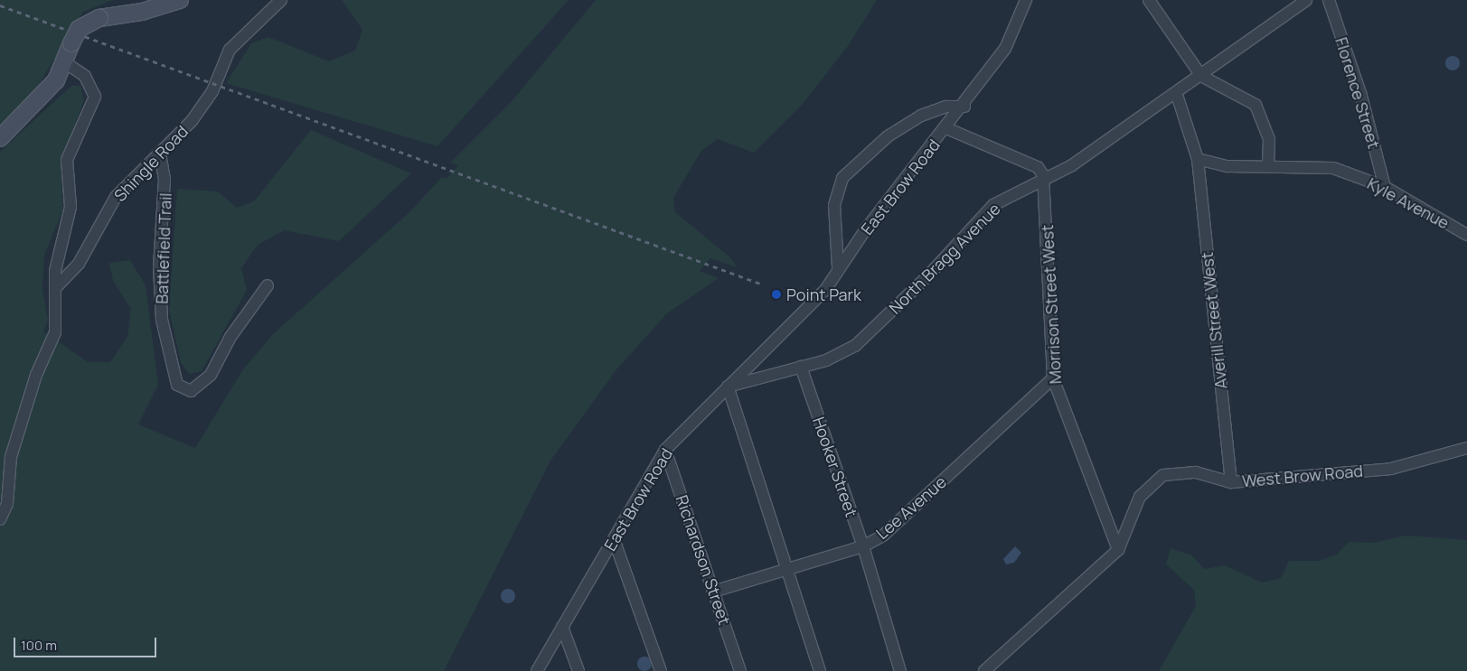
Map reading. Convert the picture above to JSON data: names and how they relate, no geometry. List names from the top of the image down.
{
  "streets": {
    "street": [
      "Florence Street",
      "Shingle Road",
      "East Brow Road",
      "Kyle Avenue",
      "Battlefield Trail",
      "North Bragg Avenue",
      "Morrison Street West",
      "Averill Street West",
      "Hooker Street",
      "West Brow Road",
      "Lee Avenue",
      "Richardson Street"
    ]
  },
  "crossings": [
    ["Florence Street", "Kyle Avenue"],
    ["Shingle Road", "Battlefield Trail"],
    ["East Brow Road", "North Bragg Avenue"],
    ["East Brow Road", "Richardson Street"],
    ["Kyle Avenue", "Averill Street West"],
    ["North Bragg Avenue", "Morrison Street West"],
    ["North Bragg Avenue", "Averill Street West"],
    ["North Bragg Avenue", "Hooker Street"],
    ["Morrison Street West", "West Brow Road"],
    ["Morrison Street West", "Lee Avenue"],
    ["Averill Street West", "West Brow Road"],
    ["Hooker Street", "Lee Avenue"],
    ["Lee Avenue", "Richardson Street"]
  ],
  "places": ["Point Park"],
  "scale_bar": "100 m"
}
